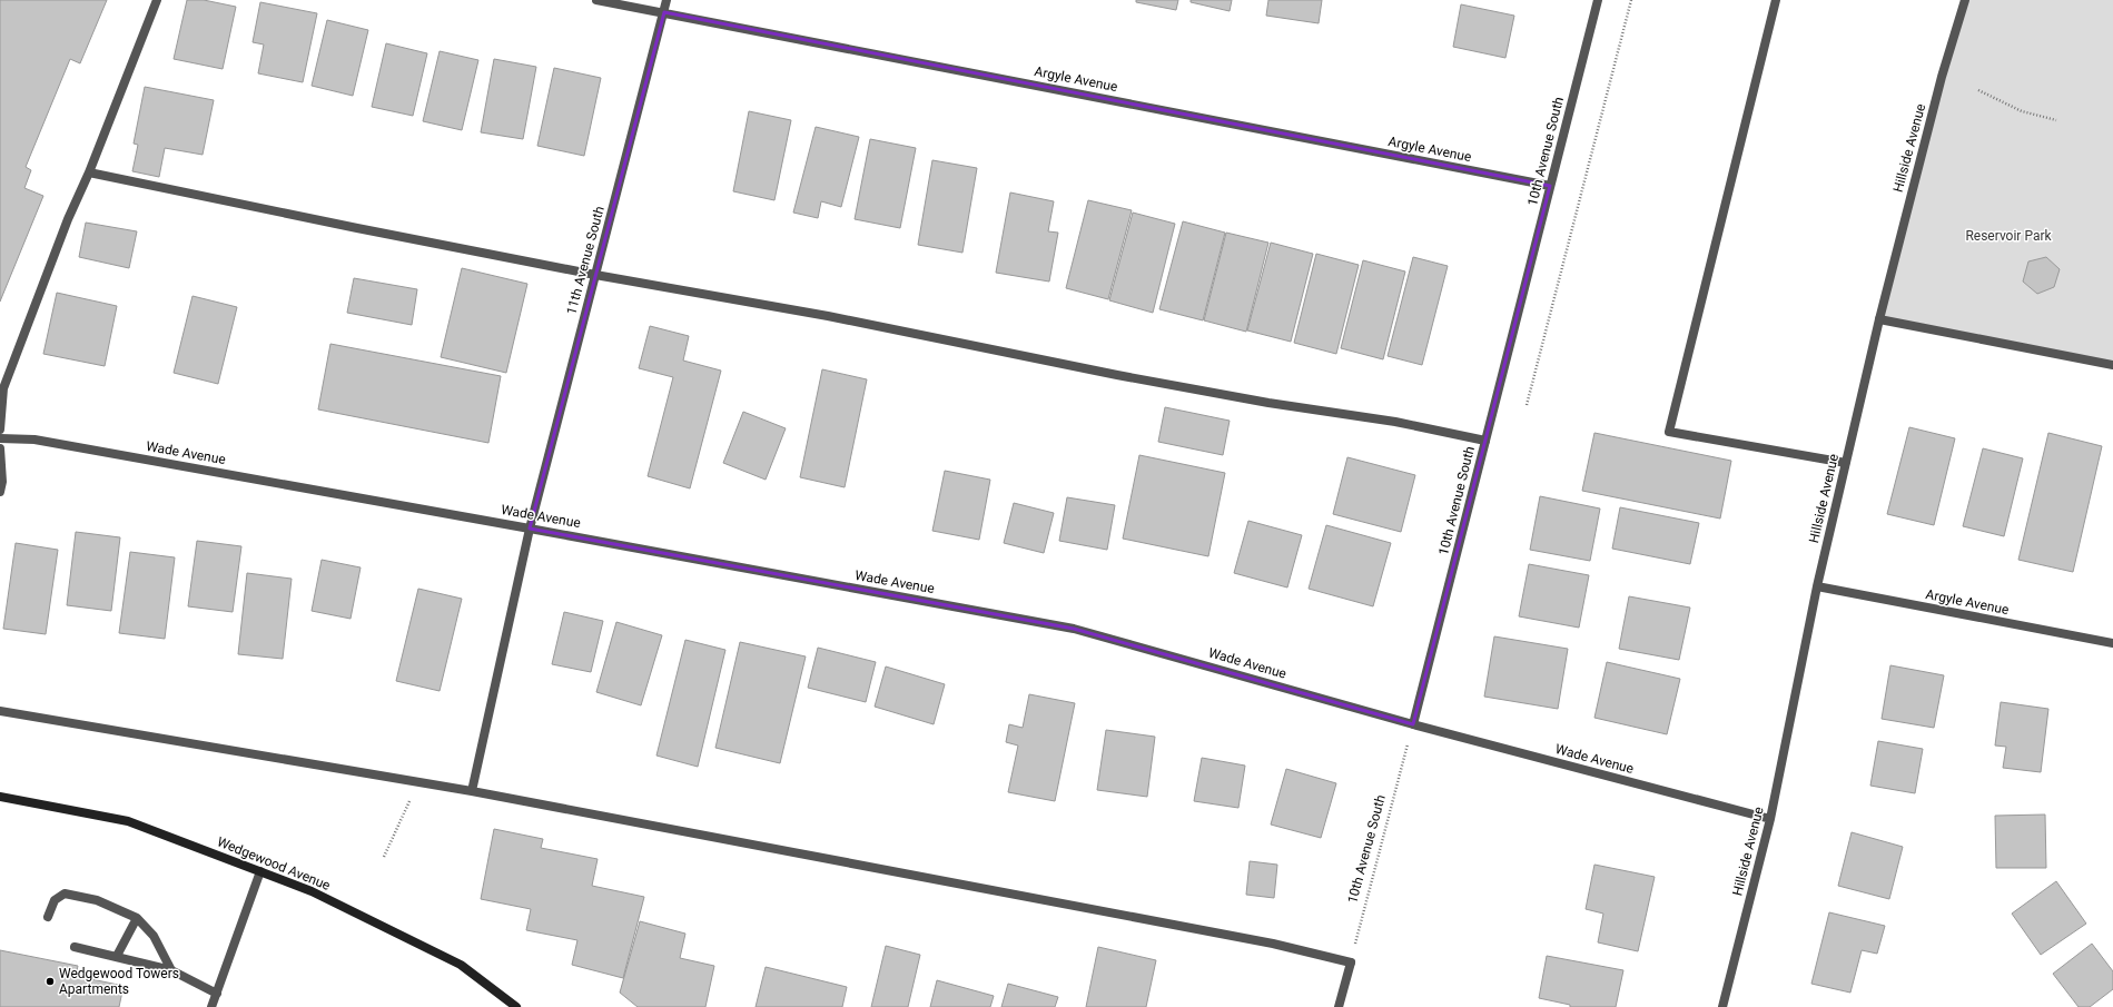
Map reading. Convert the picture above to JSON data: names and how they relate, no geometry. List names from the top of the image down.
{
  "streets": {
    "main road": ["Wedgewood Avenue"],
    "street": [
      "Argyle Avenue",
      "Hillside Avenue",
      "10th Avenue South",
      "11th Avenue South",
      "Wade Avenue"
    ]
  },
  "crossings": [
    ["Argyle Avenue", "Hillside Avenue"],
    ["Argyle Avenue", "10th Avenue South"],
    ["Argyle Avenue", "11th Avenue South"],
    ["Hillside Avenue", "Wade Avenue"],
    ["10th Avenue South", "Wade Avenue"],
    ["11th Avenue South", "Wade Avenue"]
  ],
  "parks": ["Reservoir Park"],
  "places": ["Wedgewood Towers Apartments"]
}
